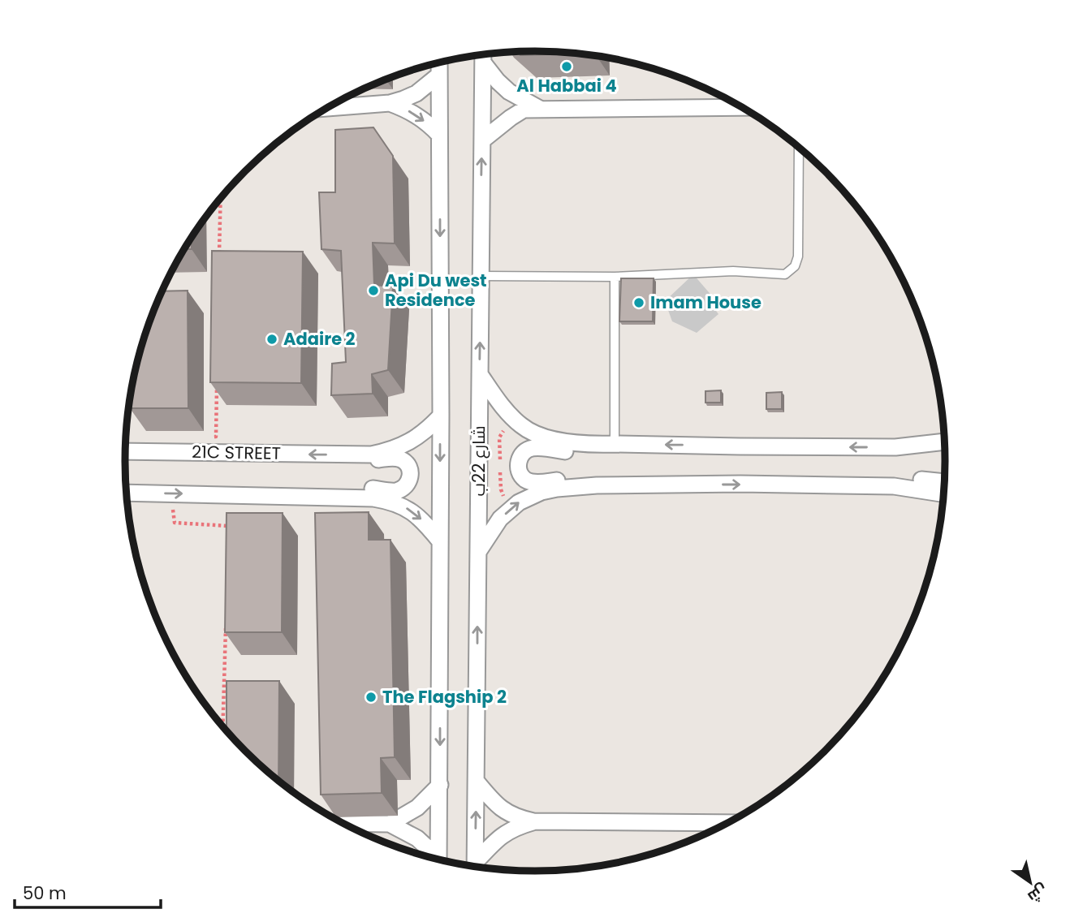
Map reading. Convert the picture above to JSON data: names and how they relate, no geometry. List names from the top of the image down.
{
  "streets": {
    "street": ["21C STREET", "شارع 22ب"]
  },
  "places": [
    "Al Habbai 4",
    "Api Du west Residence",
    "Imam House",
    "Adaire 2",
    "The Flagship 2"
  ],
  "scale_bar": "50 m",
  "north": "bottom right"
}
